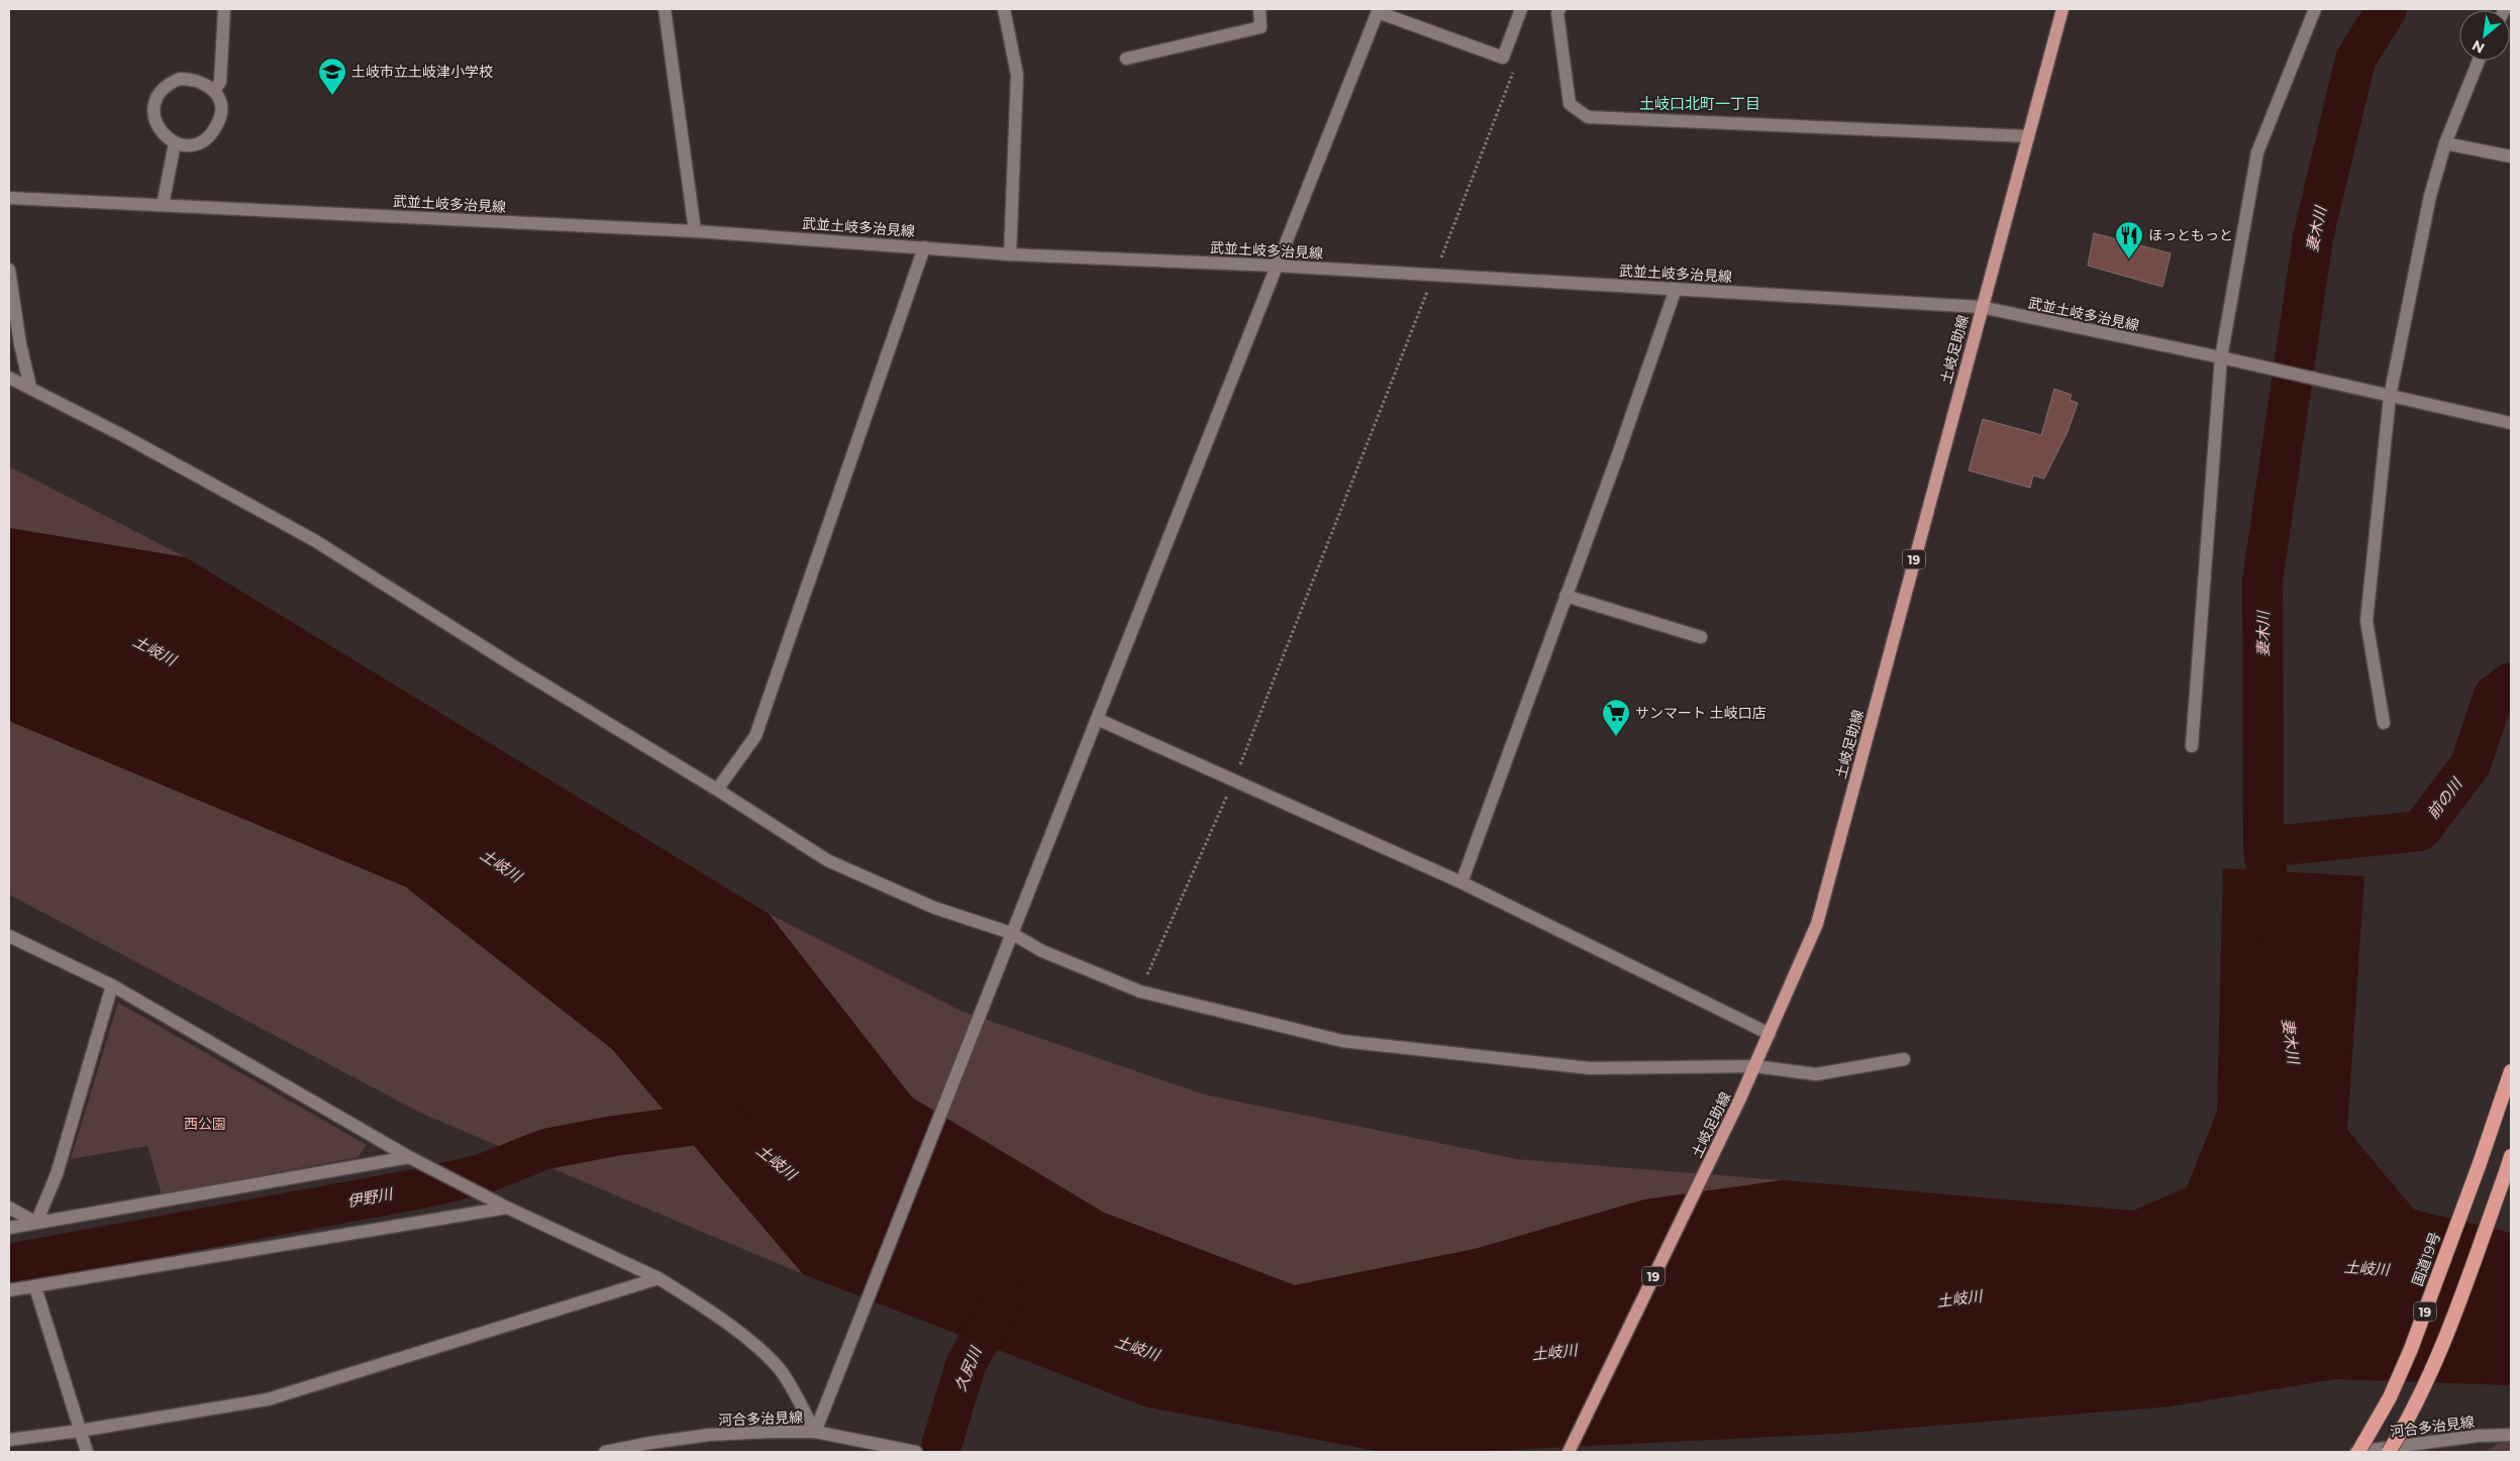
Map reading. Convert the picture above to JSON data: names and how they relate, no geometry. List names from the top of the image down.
{
  "streets": {
    "highway": ["19", "国道19号"],
    "main road": ["土岐足助線"],
    "street": ["武並土岐多治見線", "河合多治見線"]
  },
  "crossings": [
    ["武並土岐多治見線", "土岐足助線"],
    ["国道19号", "河合多治見線"]
  ],
  "districts": ["土岐口北町一丁目"],
  "water": [
    "妻木川",
    "土岐川",
    "前の川",
    "伊野川",
    "久尻川"
  ],
  "parks": ["西公園"],
  "places": {
    "school or university": ["土岐市立土岐津小学校"],
    "restaurant": ["ほっともっと"],
    "supermarket": ["サンマート 土岐口店"]
  },
  "north": "bottom left"
}
